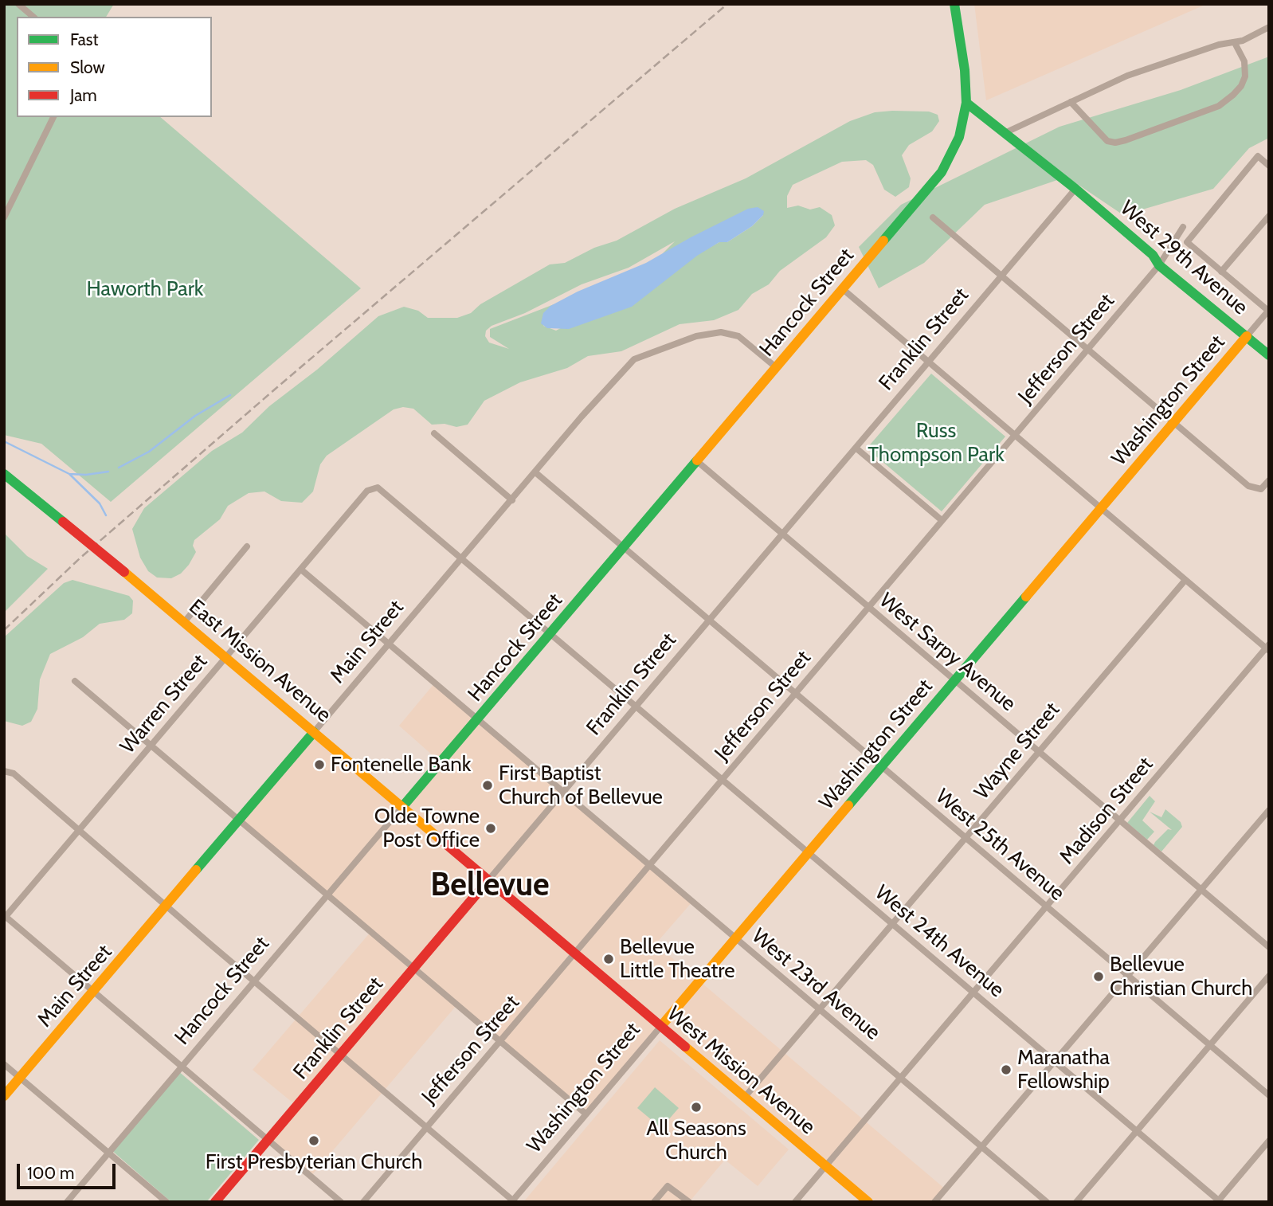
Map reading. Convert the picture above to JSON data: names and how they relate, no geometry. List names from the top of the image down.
{
  "streets": {
    "street": [
      "West 29th Avenue",
      "Hancock Street",
      "Franklin Street",
      "Jefferson Street",
      "Washington Street",
      "Main Street",
      "West Sarpy Avenue",
      "East Mission Avenue",
      "Warren Street",
      "Wayne Street",
      "Madison Street",
      "West 25th Avenue",
      "West 24th Avenue",
      "West 23rd Avenue",
      "West Mission Avenue"
    ]
  },
  "crossings": [
    ["West 29th Avenue", "Hancock Street"],
    ["West 29th Avenue", "Franklin Street"],
    ["West 29th Avenue", "Jefferson Street"],
    ["West 29th Avenue", "Washington Street"],
    ["Hancock Street", "Main Street"],
    ["Hancock Street", "West Sarpy Avenue"],
    ["Hancock Street", "East Mission Avenue"],
    ["Hancock Street", "West 25th Avenue"],
    ["Hancock Street", "West 24th Avenue"],
    ["Hancock Street", "West 23rd Avenue"],
    ["Franklin Street", "West Sarpy Avenue"],
    ["Franklin Street", "East Mission Avenue"],
    ["Franklin Street", "West 25th Avenue"],
    ["Franklin Street", "West 24th Avenue"],
    ["Franklin Street", "West 23rd Avenue"],
    ["Franklin Street", "West Mission Avenue"],
    ["Jefferson Street", "West Sarpy Avenue"],
    ["Jefferson Street", "West 25th Avenue"],
    ["Jefferson Street", "West 24th Avenue"],
    ["Jefferson Street", "West 23rd Avenue"],
    ["Jefferson Street", "West Mission Avenue"],
    ["Washington Street", "West Sarpy Avenue"],
    ["Washington Street", "West 25th Avenue"],
    ["Washington Street", "West 24th Avenue"],
    ["Washington Street", "West 23rd Avenue"],
    ["Washington Street", "West Mission Avenue"],
    ["Main Street", "East Mission Avenue"],
    ["Main Street", "West 25th Avenue"],
    ["Main Street", "West 24th Avenue"],
    ["Main Street", "West 23rd Avenue"],
    ["West Sarpy Avenue", "Wayne Street"],
    ["West Sarpy Avenue", "Madison Street"],
    ["East Mission Avenue", "Warren Street"],
    ["East Mission Avenue", "West Mission Avenue"],
    ["Warren Street", "West 24th Avenue"],
    ["Warren Street", "West 23rd Avenue"],
    ["Wayne Street", "West 25th Avenue"],
    ["Wayne Street", "West 24th Avenue"],
    ["Wayne Street", "West 23rd Avenue"],
    ["Wayne Street", "West Mission Avenue"],
    ["Madison Street", "West 25th Avenue"],
    ["Madison Street", "West 24th Avenue"],
    ["Madison Street", "West 23rd Avenue"],
    ["Madison Street", "West Mission Avenue"]
  ],
  "districts": ["Bellevue"],
  "parks": ["Haworth Park", "Russ Thompson Park"],
  "places": [
    "Fontenelle Bank",
    "First Baptist Church of Bellevue",
    "Olde Towne Post Office",
    "Bellevue Little Theatre",
    "Bellevue Christian Church",
    "Maranatha Fellowship",
    "All Seasons Church",
    "First Presbyterian Church"
  ],
  "legend": ["Fast", "Slow", "Jam"],
  "scale_bar": "100 m"
}
